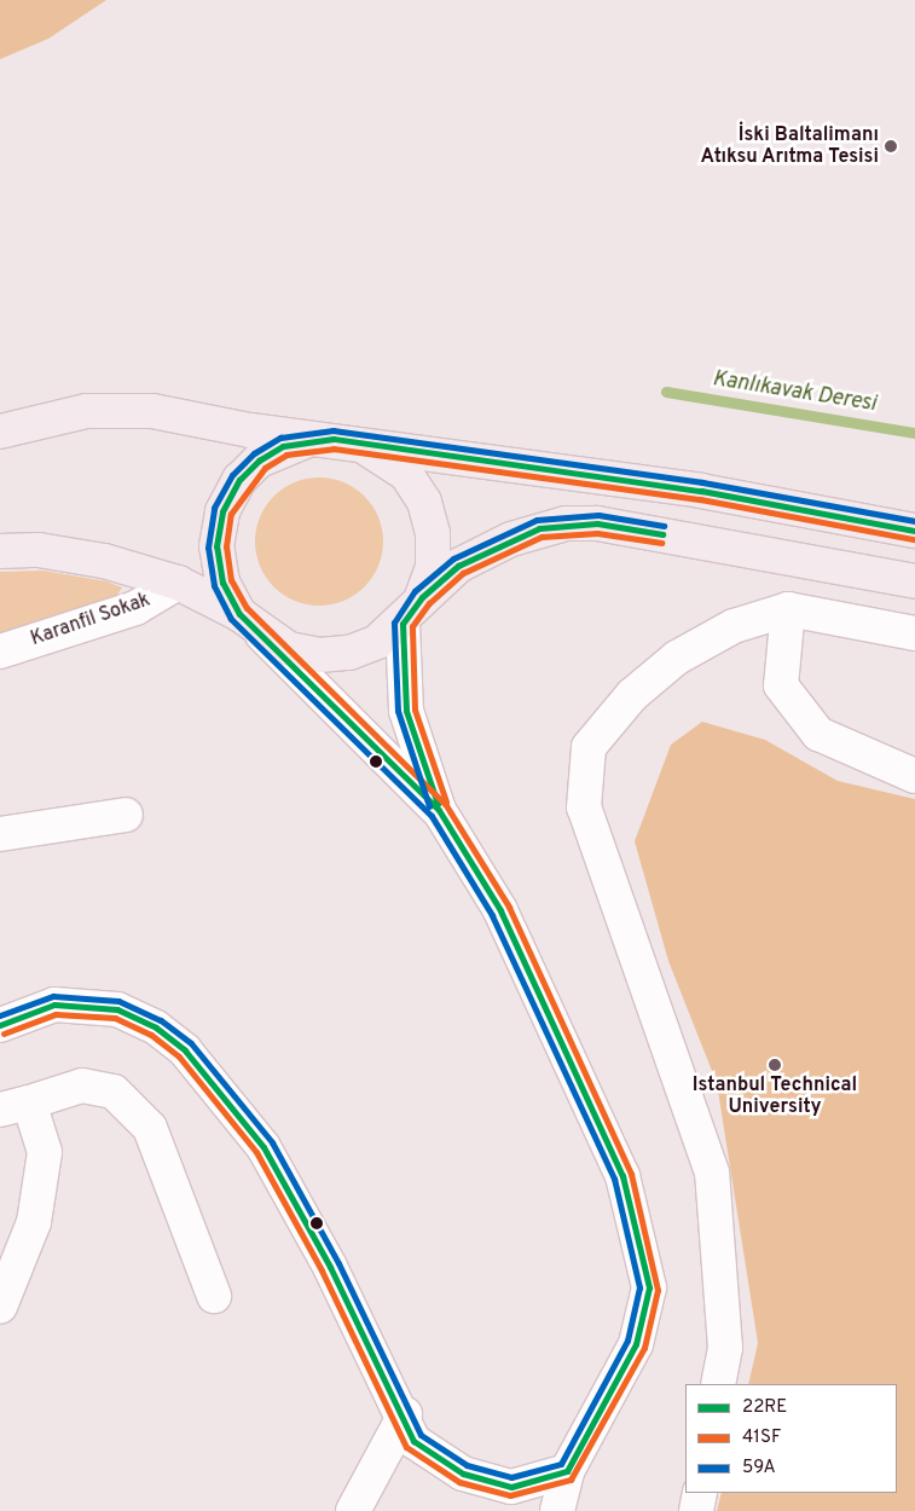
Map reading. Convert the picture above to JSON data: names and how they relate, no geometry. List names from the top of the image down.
{
  "streets": {
    "street": ["Karanfil Sokak"]
  },
  "water": ["Kanlıkavak Deresi"],
  "places": ["İski Baltalimanı Atıksu Arıtma Tesisi", "Istanbul Technical University"],
  "lines": ["transit line 59A", "transit line 22RE", "transit line 41SF"],
  "legend": ["22RE", "41SF", "59A"]
}
